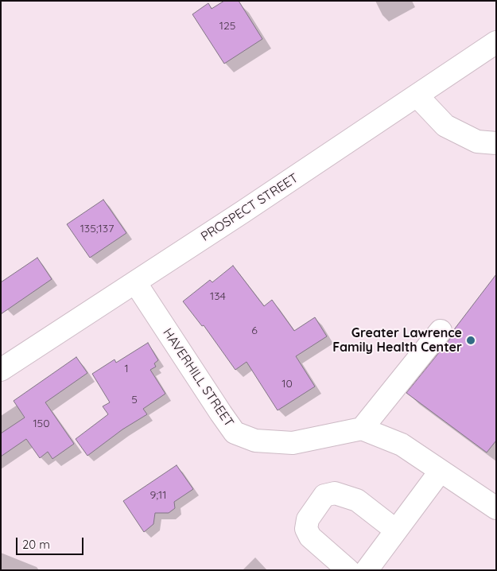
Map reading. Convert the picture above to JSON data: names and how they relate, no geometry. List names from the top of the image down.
{
  "streets": {
    "street": ["PROSPECT STREET", "HAVERHILL STREET"]
  },
  "crossings": [
    ["PROSPECT STREET", "HAVERHILL STREET"]
  ],
  "places": ["Greater Lawrence Family Health Center"],
  "house_numbers": [
    "125",
    "135;137",
    "134",
    "6",
    "1",
    "10",
    "5",
    "150",
    "9;11"
  ],
  "scale_bar": "20 m"
}
